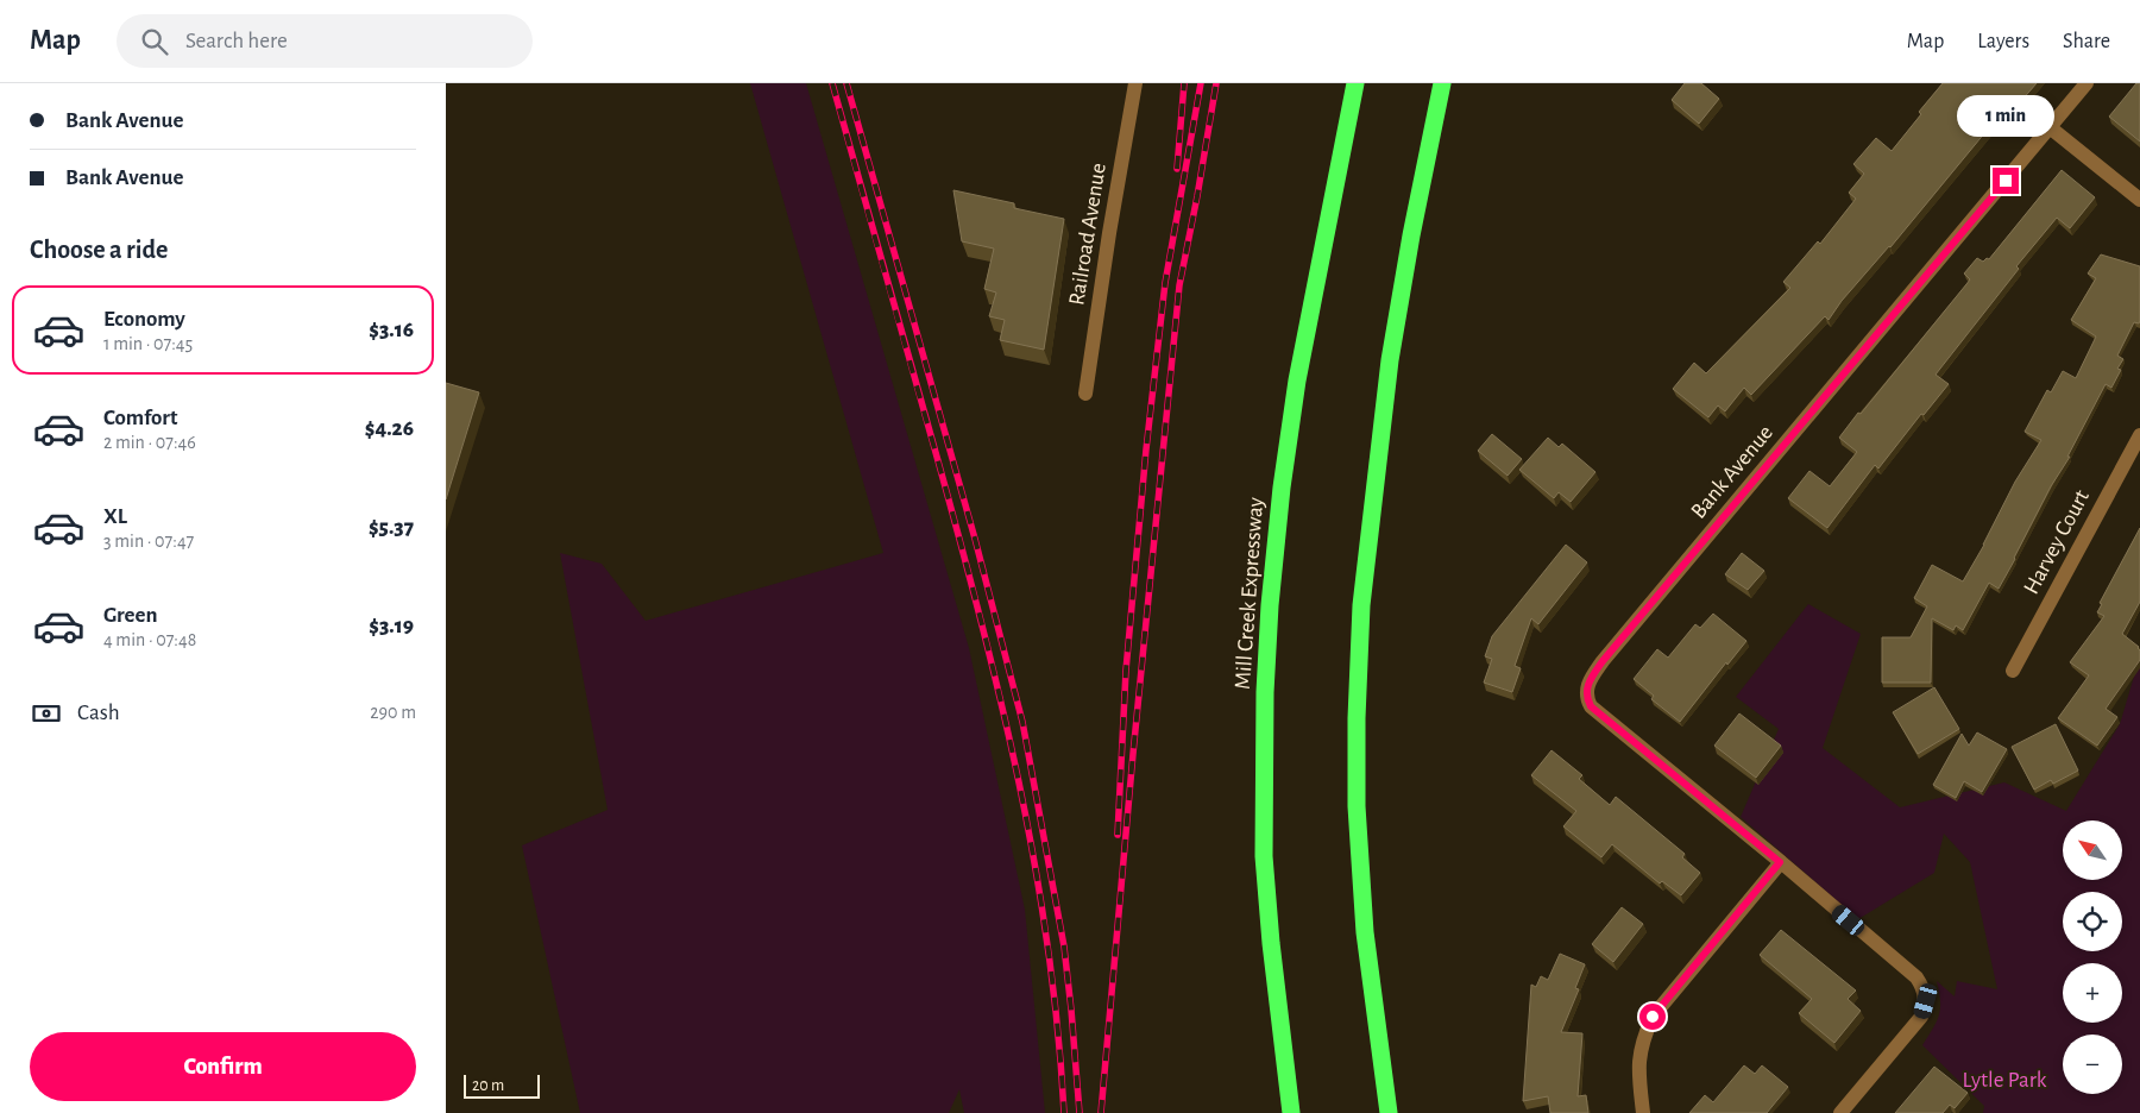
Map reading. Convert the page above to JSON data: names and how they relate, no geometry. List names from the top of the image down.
{
  "streets": {
    "highway": ["Mill Creek Expressway"],
    "street": ["Railroad Avenue", "Bank Avenue", "Harvey Court"]
  },
  "parks": ["Lytle Park"],
  "scale_bar": "20 m",
  "north": "top left",
  "page": {
    "header": "Map",
    "search": "Search here",
    "nav": ["Map", "Layers", "Share"],
    "banner": ["Bank Avenue", "Bank Avenue"],
    "bubble": "1 min",
    "heading": "Choose a ride",
    "list": [
      {
        "name": "Economy",
        "note": "1 min · 07:45",
        "value": "$3.16"
      },
      {
        "name": "Comfort",
        "note": "2 min · 07:46",
        "value": "$4.26"
      },
      {
        "name": "XL",
        "note": "3 min · 07:47",
        "value": "$5.37"
      },
      {
        "name": "Green",
        "note": "4 min · 07:48",
        "value": "$3.19"
      }
    ],
    "pay": ["Cash", "290 m"],
    "map_buttons": ["+", "−"],
    "buttons": "Confirm",
    "scale": "20 m"
  }
}
